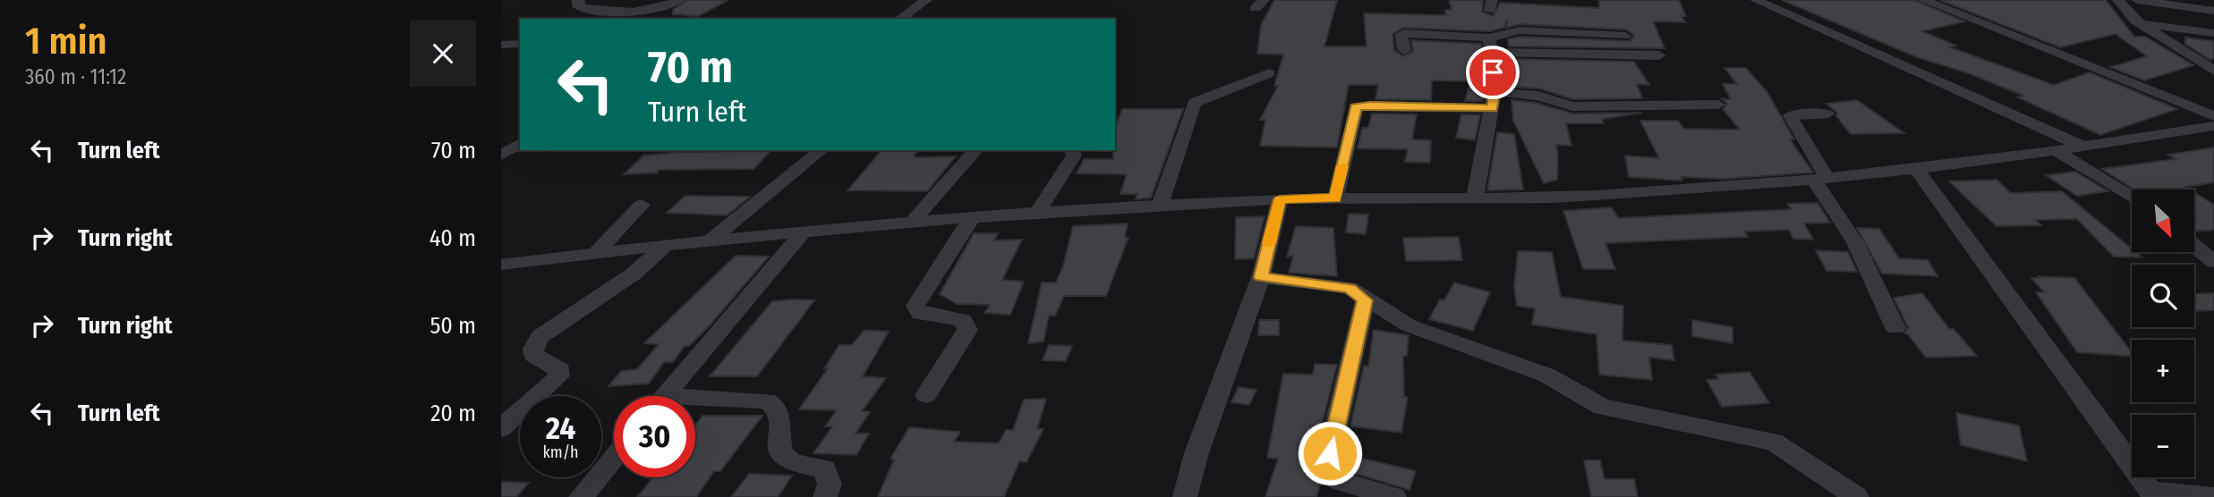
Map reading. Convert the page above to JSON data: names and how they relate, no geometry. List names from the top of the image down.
{
  "north": "bottom right",
  "page": {
    "heading": ["1 min", "360 m · 11:12"],
    "turn": ["70 m", "Turn left"],
    "list": [
      {
        "name": "Turn left",
        "value": "70 m"
      },
      {
        "name": "Turn right",
        "value": "40 m"
      },
      {
        "name": "Turn right",
        "value": "50 m"
      },
      {
        "name": "Turn left",
        "value": "20 m"
      }
    ],
    "map_buttons": ["+", "−"],
    "speed": "24 km/h",
    "limit": "30"
  }
}
